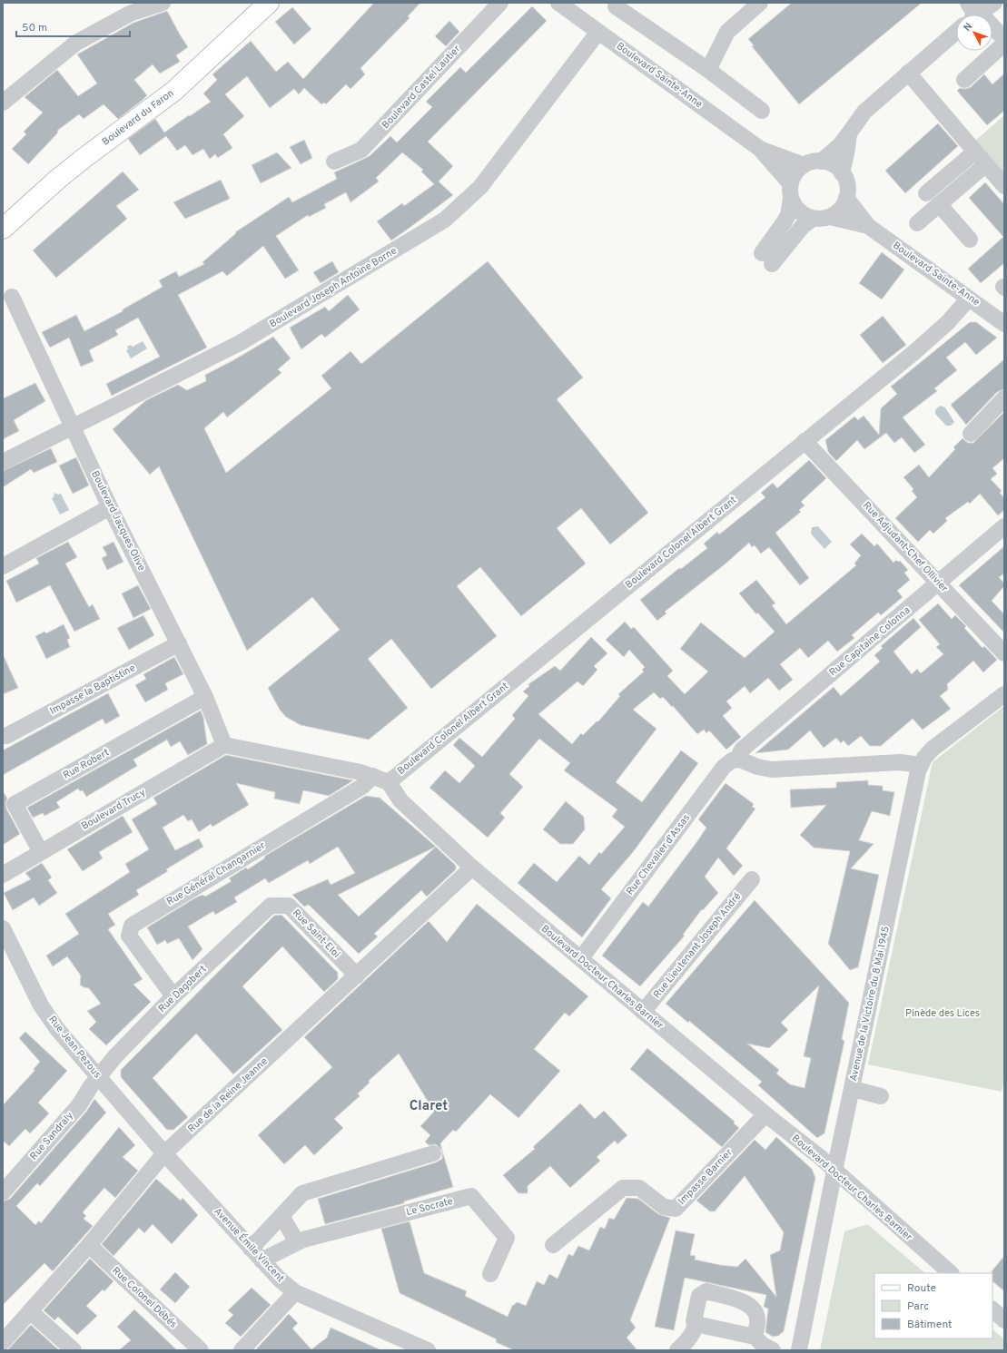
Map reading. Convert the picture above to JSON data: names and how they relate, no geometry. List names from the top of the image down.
{
  "streets": {
    "main road": ["Boulevard du Faron"],
    "street": [
      "Boulevard Sainte-Anne",
      "Boulevard Castel Lautier",
      "Boulevard Joseph Antoine Borne",
      "Boulevard Jacques Olive",
      "Boulevard Colonel Albert Grant",
      "Rue Adjudant-Chef Ollivier",
      "Rue Capitaine Colonna",
      "Impasse la Baptistine",
      "Rue Robert",
      "Boulevard Trucy",
      "Rue Chevalier d'Assas",
      "Rue Général Changarnier",
      "Rue Saint-Eloi",
      "Rue Lieutenant Joseph André",
      "Boulevard Docteur Charles Barnier",
      "Rue Dagobert",
      "Avenue de la Victoire du 8 Mai 1945",
      "Rue Jean Pezous",
      "Rue de la Reine Jeanne",
      "Rue Sandraly",
      "Impasse Barnier",
      "Le Socrate",
      "Avenue Émile Vincent",
      "Rue Colonel Débés"
    ]
  },
  "crossings": [
    ["Boulevard Sainte-Anne", "Boulevard Joseph Antoine Borne"],
    ["Boulevard Sainte-Anne", "Boulevard Colonel Albert Grant"],
    ["Boulevard Joseph Antoine Borne", "Boulevard Jacques Olive"],
    ["Boulevard Jacques Olive", "Impasse la Baptistine"],
    ["Boulevard Jacques Olive", "Rue Robert"],
    ["Boulevard Jacques Olive", "Boulevard Trucy"],
    ["Boulevard Colonel Albert Grant", "Rue Adjudant-Chef Ollivier"],
    ["Boulevard Colonel Albert Grant", "Boulevard Docteur Charles Barnier"],
    ["Rue Adjudant-Chef Ollivier", "Rue Capitaine Colonna"],
    ["Rue Capitaine Colonna", "Rue Chevalier d'Assas"],
    ["Rue Robert", "Boulevard Trucy"],
    ["Rue Chevalier d'Assas", "Boulevard Docteur Charles Barnier"],
    ["Rue Général Changarnier", "Rue Dagobert"],
    ["Rue Saint-Eloi", "Rue Dagobert"],
    ["Rue Saint-Eloi", "Rue de la Reine Jeanne"],
    ["Rue Lieutenant Joseph André", "Boulevard Docteur Charles Barnier"],
    ["Boulevard Docteur Charles Barnier", "Avenue de la Victoire du 8 Mai 1945"],
    ["Boulevard Docteur Charles Barnier", "Rue de la Reine Jeanne"],
    ["Boulevard Docteur Charles Barnier", "Impasse Barnier"],
    ["Rue Dagobert", "Rue Jean Pezous"],
    ["Rue Dagobert", "Rue Sandraly"],
    ["Rue Jean Pezous", "Rue de la Reine Jeanne"],
    ["Rue Jean Pezous", "Rue Sandraly"],
    ["Rue Jean Pezous", "Avenue Émile Vincent"],
    ["Rue de la Reine Jeanne", "Avenue Émile Vincent"],
    ["Rue de la Reine Jeanne", "Rue Colonel Débés"]
  ],
  "districts": ["Claret"],
  "parks": ["Pinède des Lices"],
  "legend": ["Route", "Parc", "Bâtiment"],
  "scale_bar": "50 m",
  "north": "top left"
}
